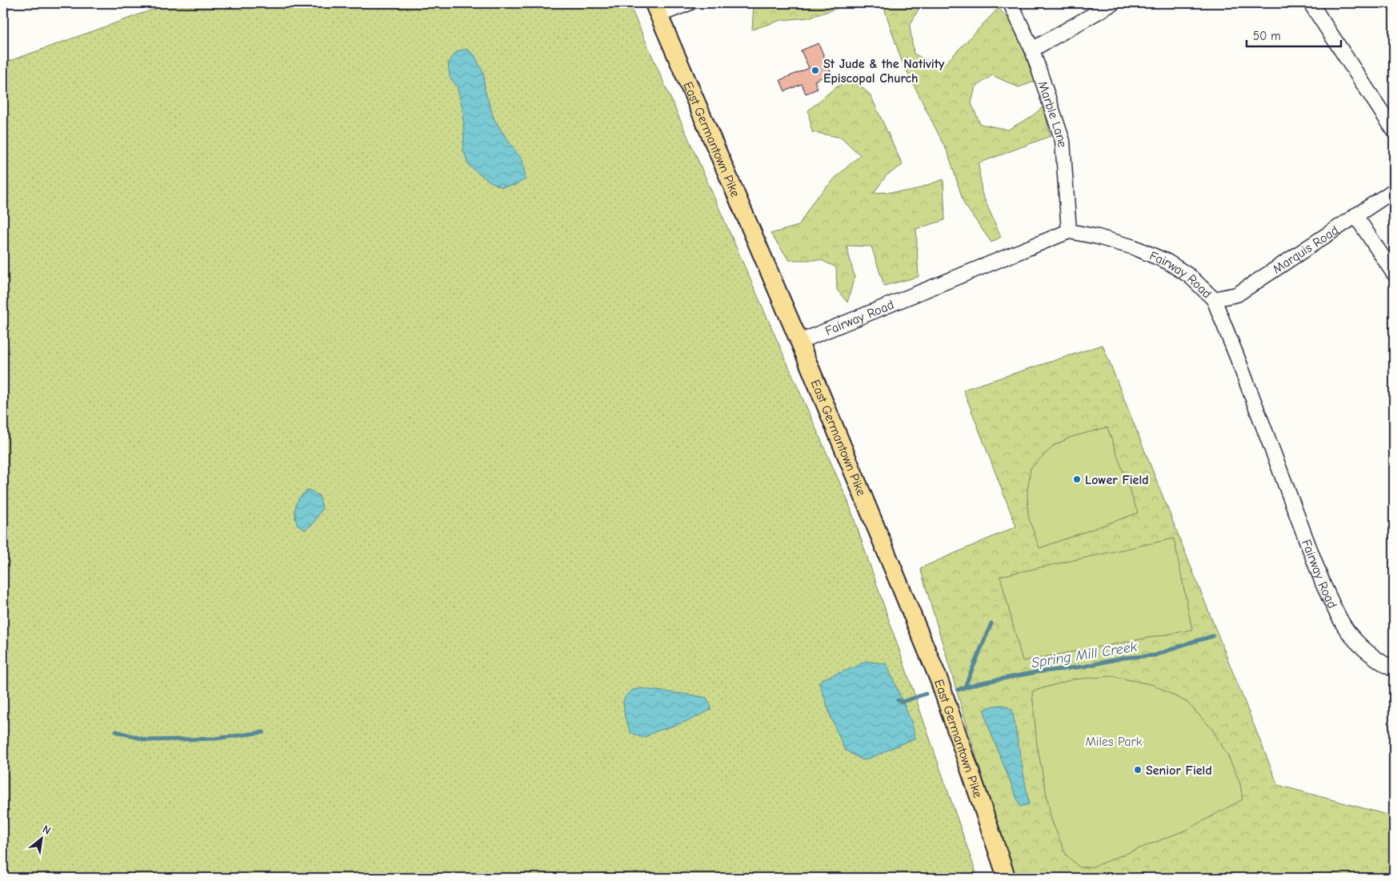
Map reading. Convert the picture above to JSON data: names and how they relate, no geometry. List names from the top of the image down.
{
  "streets": {
    "main road": ["East Germantown Pike"],
    "street": ["Marble Lane", "Marquis Road", "Fairway Road"]
  },
  "crossings": [
    ["Marble Lane", "Fairway Road"],
    ["East Germantown Pike", "Fairway Road"],
    ["Marquis Road", "Fairway Road"]
  ],
  "water": ["Spring Mill Creek"],
  "parks": ["Miles Park"],
  "places": ["St Jude & the Nativity Episcopal Church", "Lower Field", "Senior Field"],
  "scale_bar": "50 m",
  "north": "top right"
}
